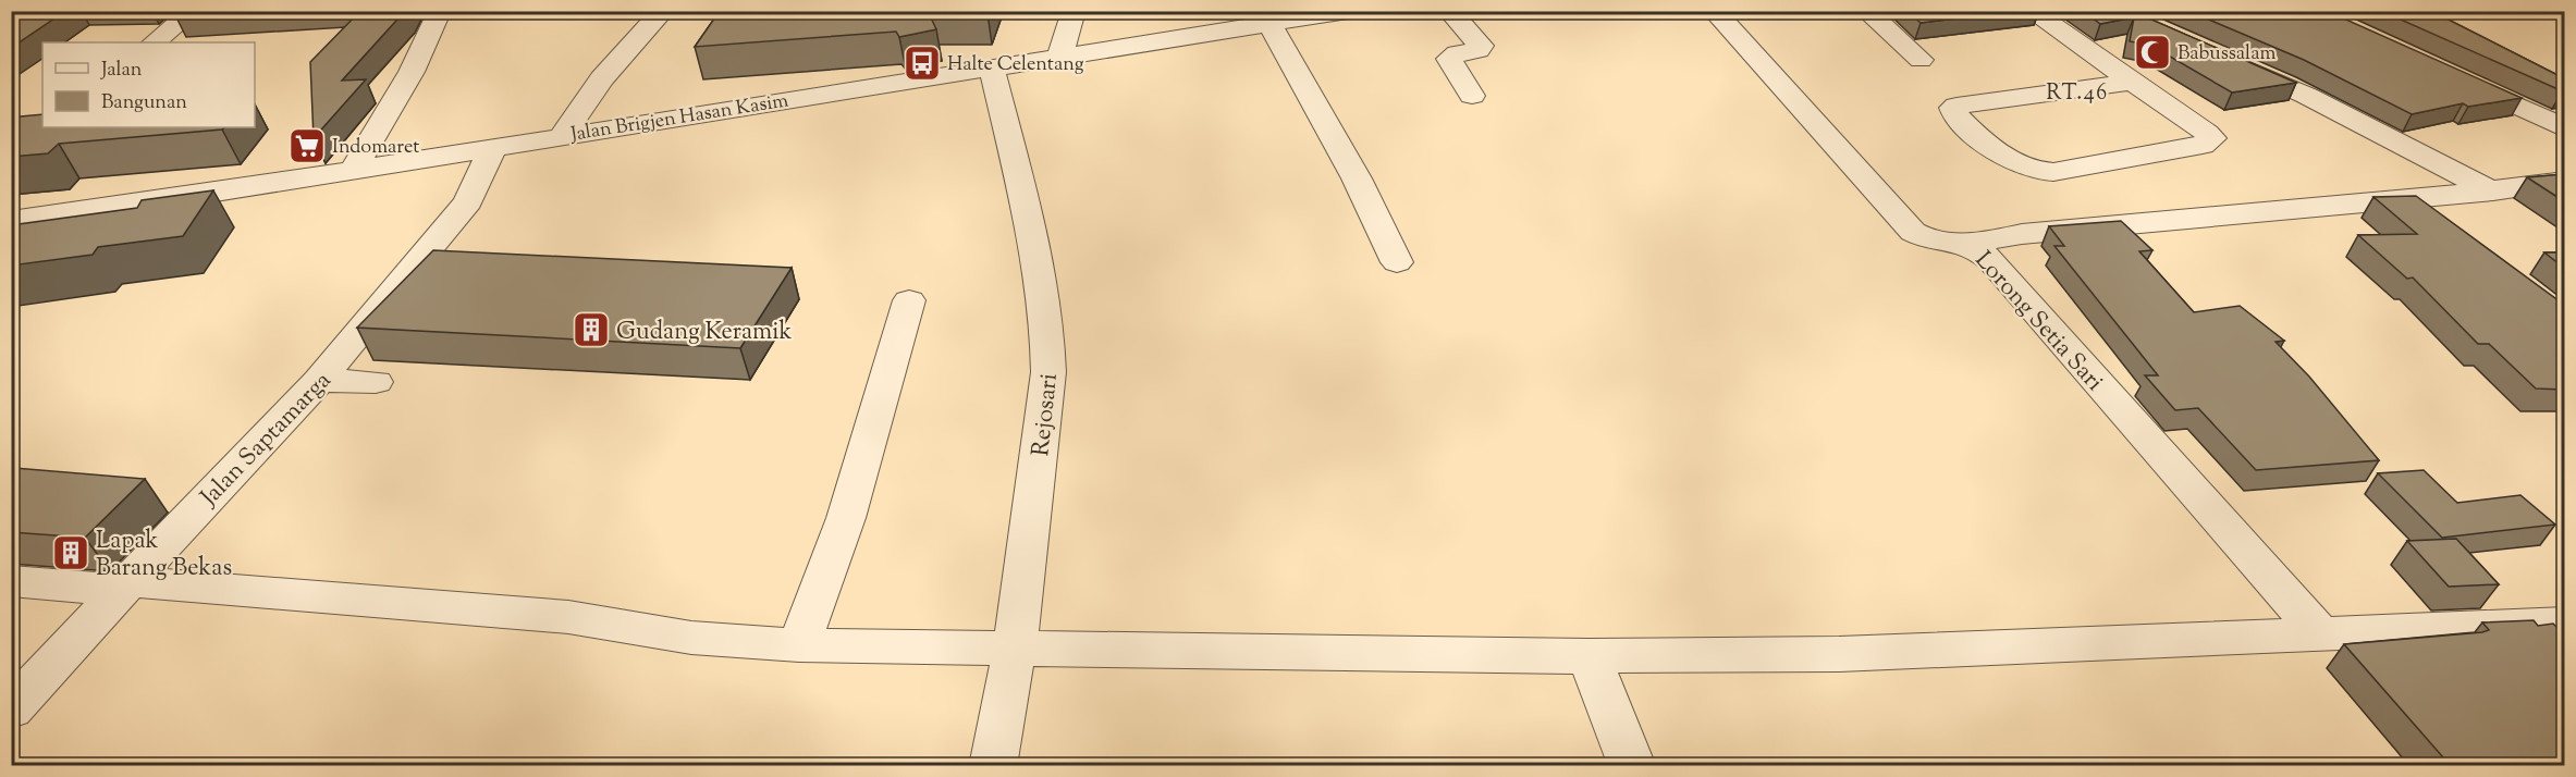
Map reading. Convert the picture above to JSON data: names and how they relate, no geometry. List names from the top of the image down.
{
  "streets": {
    "street": [
      "Jalan Brigjen Hasan Kasim",
      "Lorong Setia Sari",
      "Rejosari",
      "Jalan Saptamarga"
    ]
  },
  "crossings": [
    ["Jalan Brigjen Hasan Kasim", "Rejosari"],
    ["Jalan Brigjen Hasan Kasim", "Jalan Saptamarga"]
  ],
  "districts": ["RT.46"],
  "places": {
    "mosque": ["Babussalam"],
    "bus stop": ["Halte Celentang"],
    "supermarket": ["Indomaret"],
    "building": ["Gudang Keramik", "Lapak Barang Bekas"]
  },
  "legend": ["Jalan", "Bangunan"]
}
